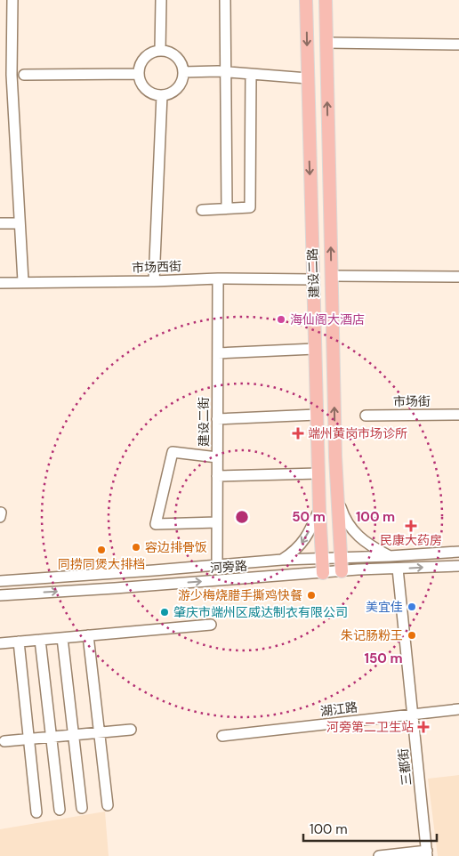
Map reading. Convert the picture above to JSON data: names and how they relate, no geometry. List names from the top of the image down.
{
  "streets": {
    "main road": ["建设二路"],
    "street": [
      "市场西街",
      "市场街",
      "建设二街",
      "河旁路",
      "湖江路",
      "三都街"
    ]
  },
  "crossings": [
    ["市场西街", "建设二路"],
    ["市场西街", "建设二街"],
    ["建设二路", "河旁路"],
    ["建设二街", "河旁路"],
    ["河旁路", "三都街"],
    ["湖江路", "三都街"]
  ],
  "places": {
    "other": [
      "海仙阁大酒店",
      "容边排骨饭",
      "同捞同煲大排档",
      "游少梅烧腊手撕鸡快餐",
      "美宜佳",
      "肇庆市端州区威达制衣有限公司",
      "朱记肠粉王"
    ],
    "health": ["端州黄岗市场诊所", "民康大药房", "河旁第二卫生站"]
  },
  "scale_bar": "100 m",
  "rings": ["50 m", "100 m", "150 m"]
}
